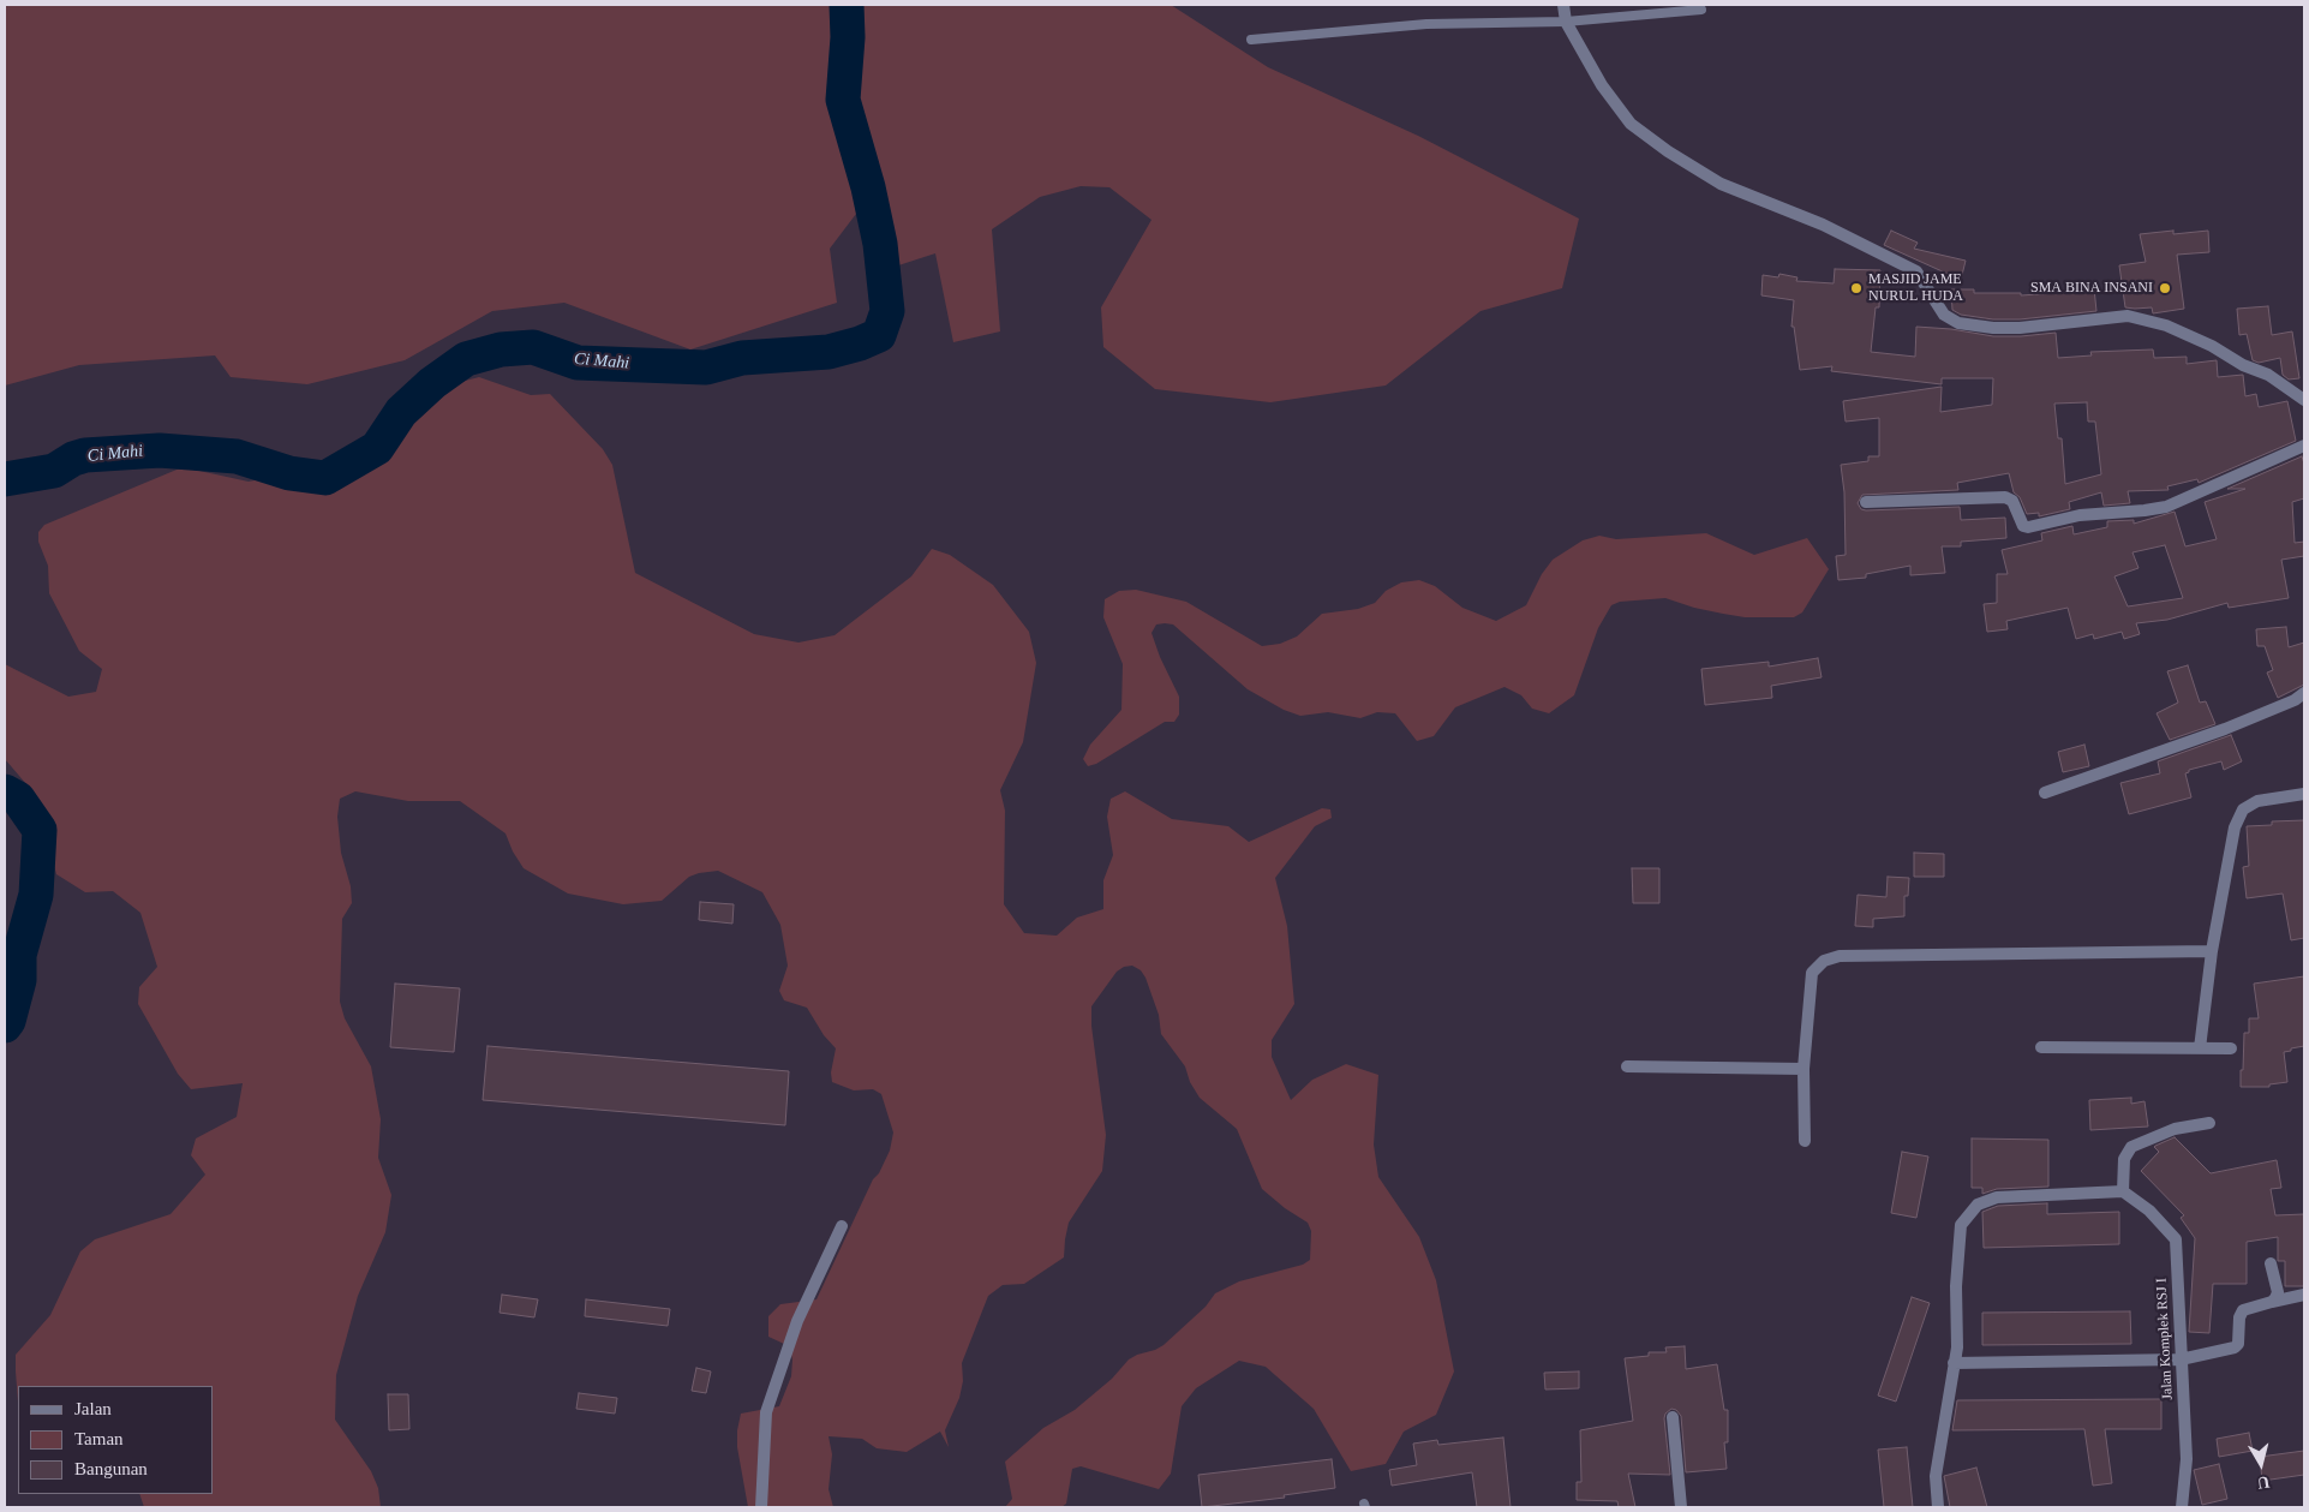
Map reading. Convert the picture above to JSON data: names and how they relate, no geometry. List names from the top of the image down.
{
  "streets": {
    "street": ["Jalan Komplek RSJ I"]
  },
  "water": ["Ci Mahi"],
  "places": ["MASJID JAME NURUL HUDA", "SMA BINA INSANI"],
  "legend": ["Jalan", "Taman", "Bangunan"],
  "north": "bottom"
}
